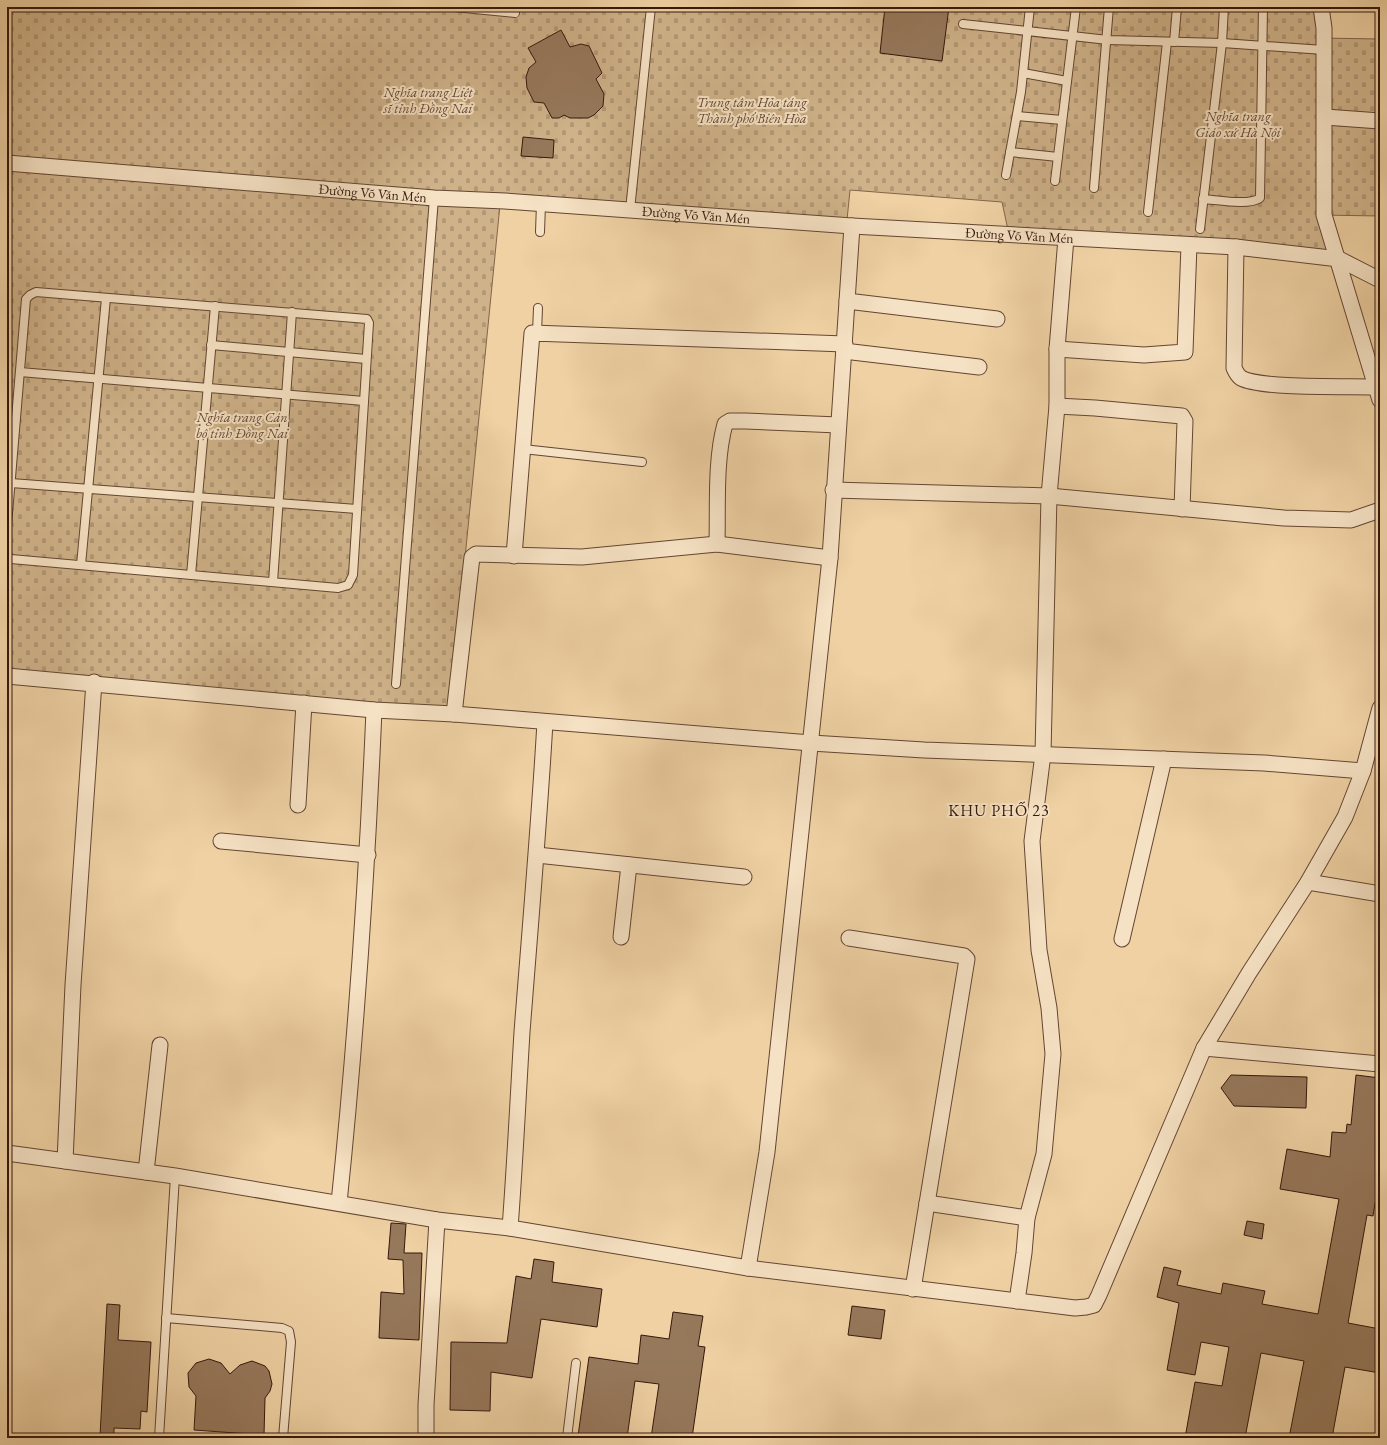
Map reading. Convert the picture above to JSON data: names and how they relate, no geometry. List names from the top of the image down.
{
  "streets": {
    "street": ["Đường Võ Văn Mén"]
  },
  "districts": ["KHU PHỐ 23"],
  "parks": [
    "Nghĩa trang Liệt sĩ tỉnh Đồng Nai",
    "Trung tâm Hỏa táng Thành phố Biên Hòa",
    "Nghĩa trang Giáo xứ Hà Nội",
    "Nghĩa trang Cán bộ tỉnh Đồng Nai"
  ]
}
